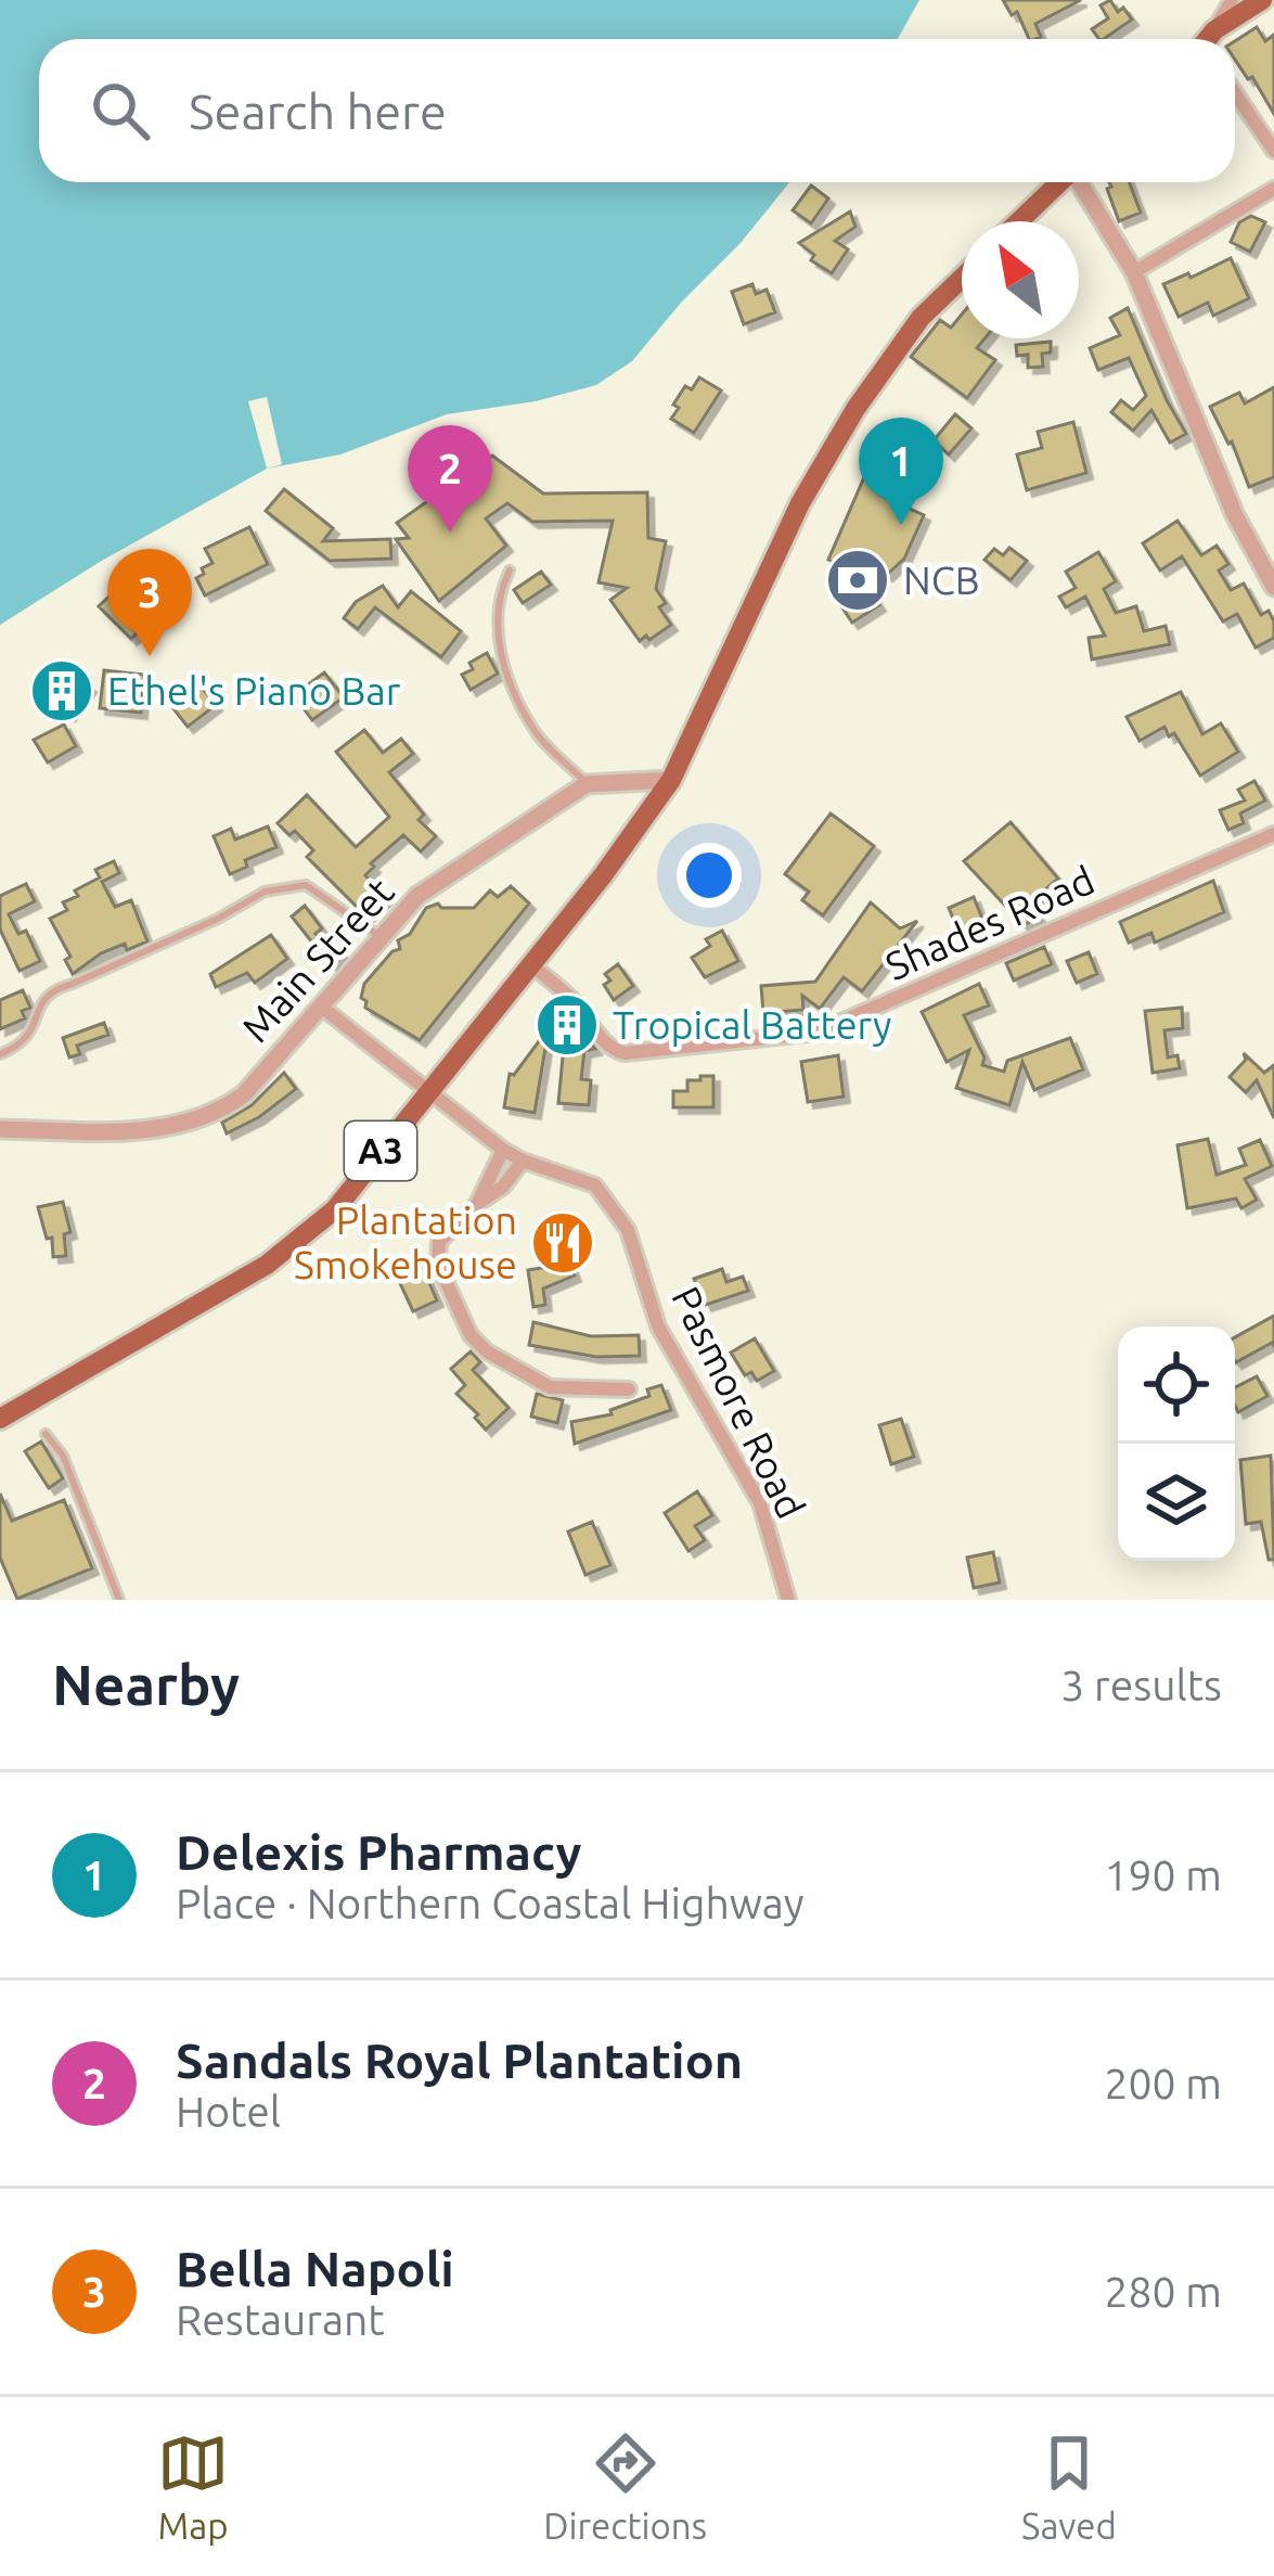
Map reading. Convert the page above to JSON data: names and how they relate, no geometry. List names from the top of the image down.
{
  "streets": {
    "main road": ["A3"],
    "street": ["Shades Road", "Main Street", "Pasmore Road"]
  },
  "crossings": [
    ["Shades Road", "A3"],
    ["Main Street", "A3"],
    ["Main Street", "Pasmore Road"],
    ["A3", "Pasmore Road"]
  ],
  "places": {
    "bank": ["NCB"],
    "building": ["Ethel's Piano Bar", "Tropical Battery"],
    "restaurant": ["Plantation Smokehouse"]
  },
  "north": "top left",
  "page": {
    "search": "Search here",
    "pins": ["1", "2", "3"],
    "heading": ["Nearby", "3 results"],
    "list": [
      {
        "mark": "1",
        "name": "Delexis Pharmacy",
        "note": "Place · Northern Coastal Highway",
        "value": "190 m"
      },
      {
        "mark": "2",
        "name": "Sandals Royal Plantation",
        "note": "Hotel",
        "value": "200 m"
      },
      {
        "mark": "3",
        "name": "Bella Napoli",
        "note": "Restaurant",
        "value": "280 m"
      }
    ],
    "nav": ["Map", "Directions", "Saved"]
  }
}
